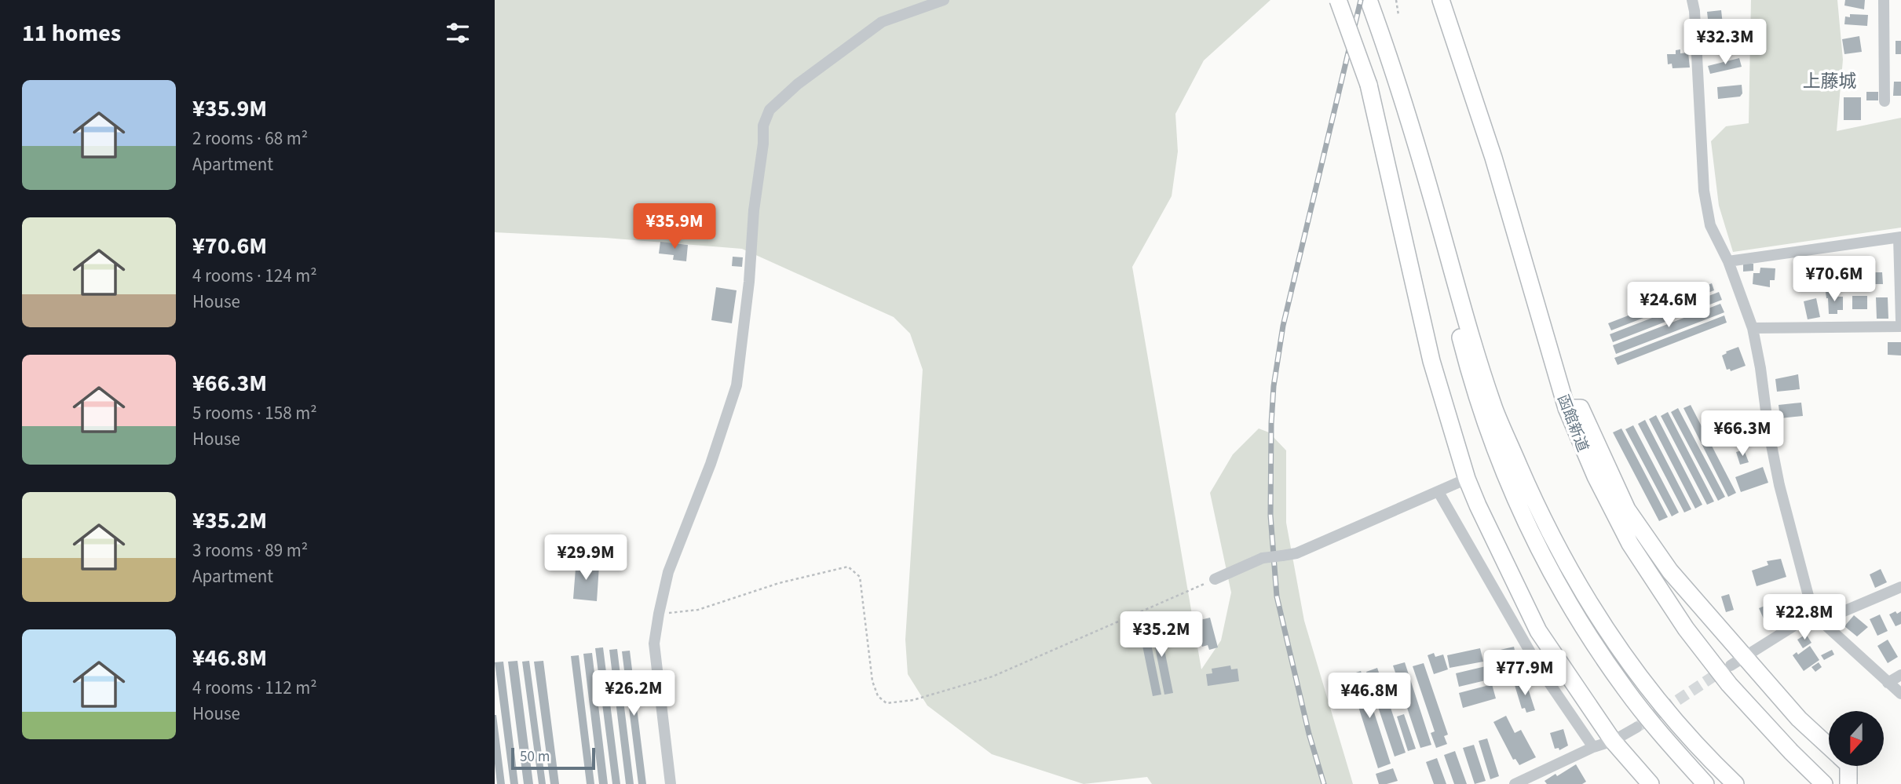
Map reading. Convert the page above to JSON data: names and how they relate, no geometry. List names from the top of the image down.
{
  "streets": {
    "highway": ["函館新道"]
  },
  "districts": ["上藤城"],
  "scale_bar": "50 m",
  "north": "bottom",
  "page": {
    "heading": "11 homes",
    "price": [
      "¥32.3M",
      "¥35.9M",
      "¥70.6M",
      "¥24.6M",
      "¥66.3M",
      "¥29.9M",
      "¥22.8M",
      "¥35.2M",
      "¥77.9M",
      "¥26.2M",
      "¥46.8M"
    ],
    "list": [
      {
        "name": "¥35.9M",
        "note": "2 rooms · 68 m² · Apartment"
      },
      {
        "name": "¥70.6M",
        "note": "4 rooms · 124 m² · House"
      },
      {
        "name": "¥66.3M",
        "note": "5 rooms · 158 m² · House"
      },
      {
        "name": "¥35.2M",
        "note": "3 rooms · 89 m² · Apartment"
      },
      {
        "name": "¥46.8M",
        "note": "4 rooms · 112 m² · House"
      }
    ],
    "scale": "50 m"
  }
}
